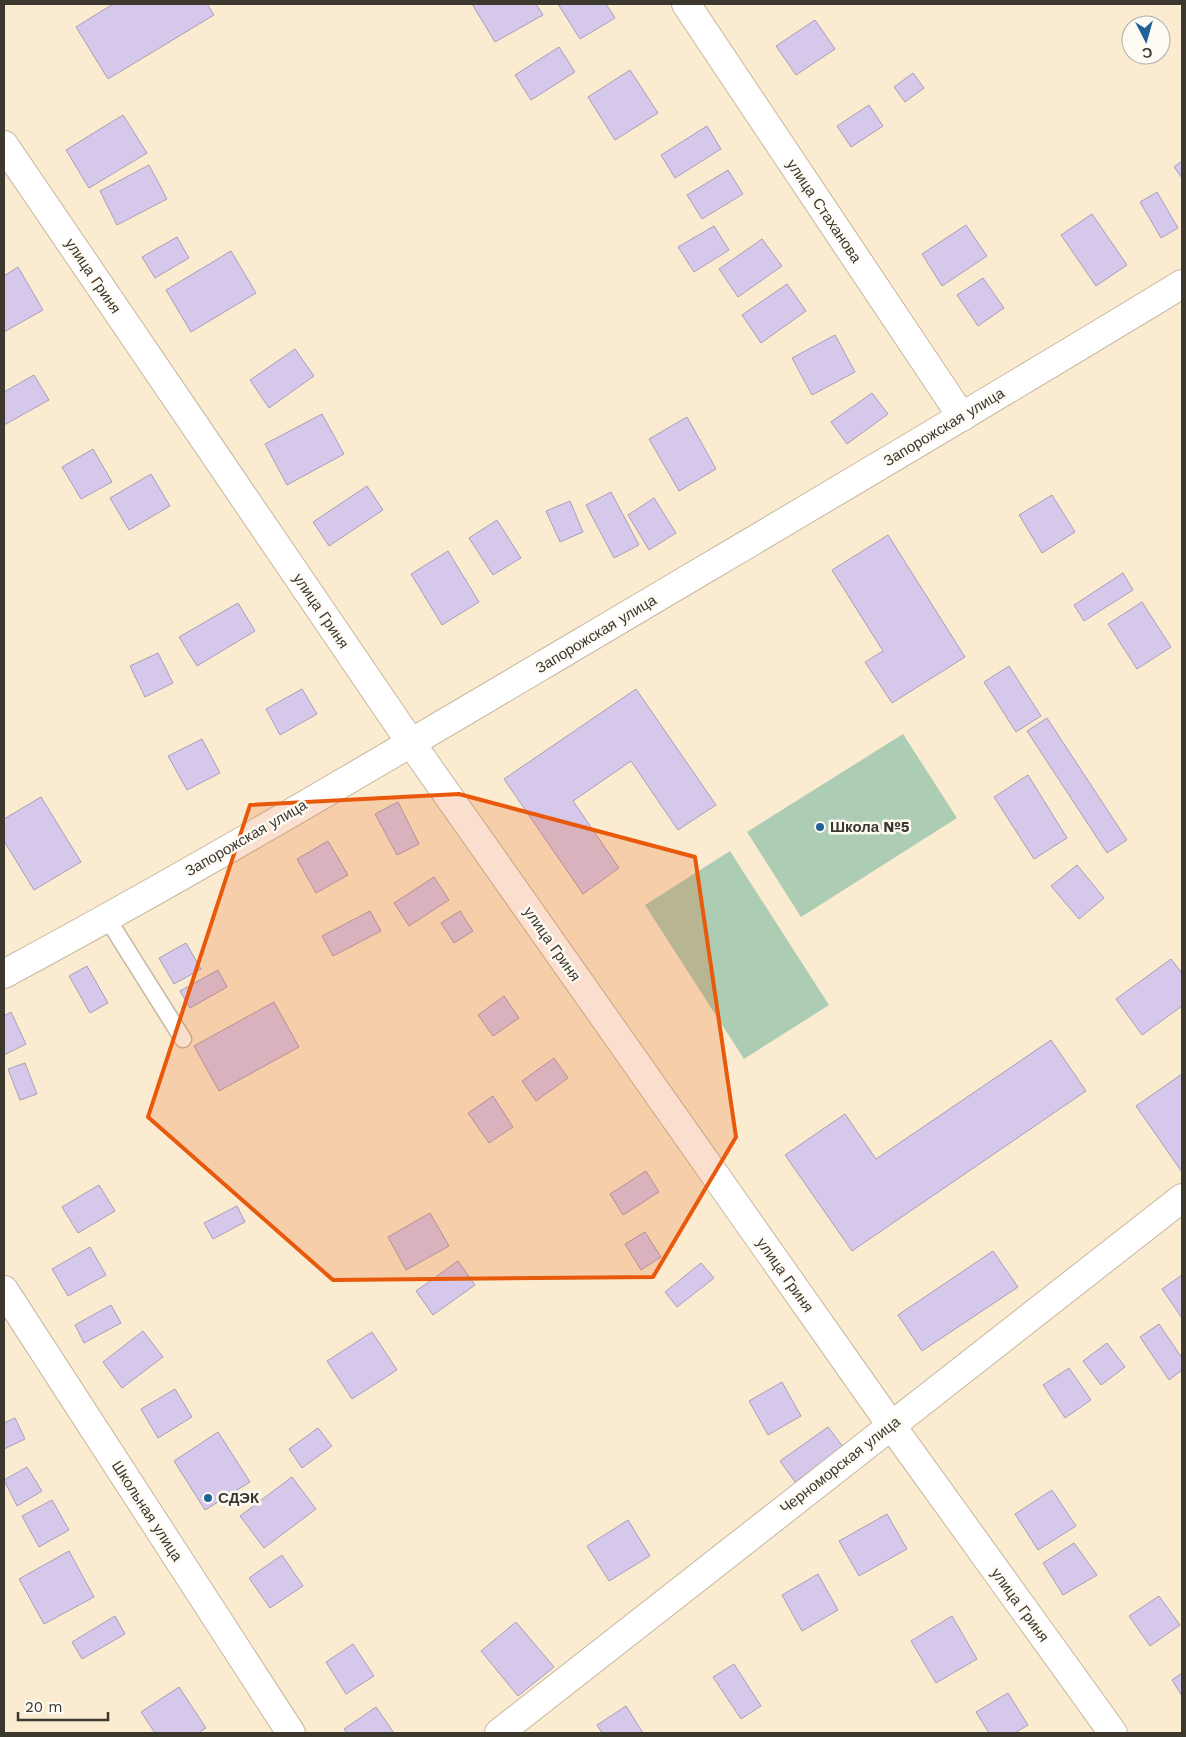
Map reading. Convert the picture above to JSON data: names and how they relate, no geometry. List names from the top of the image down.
{
  "streets": {
    "street": [
      "улица Стаханова",
      "улица Гриня",
      "Запорожская улица",
      "Черноморская улица",
      "Школьная улица"
    ]
  },
  "crossings": [
    ["улица Стаханова", "Запорожская улица"],
    ["улица Гриня", "Запорожская улица"],
    ["улица Гриня", "Черноморская улица"]
  ],
  "places": ["Школа №5", "СДЭК"],
  "scale_bar": "20 m",
  "north": "bottom"
}
